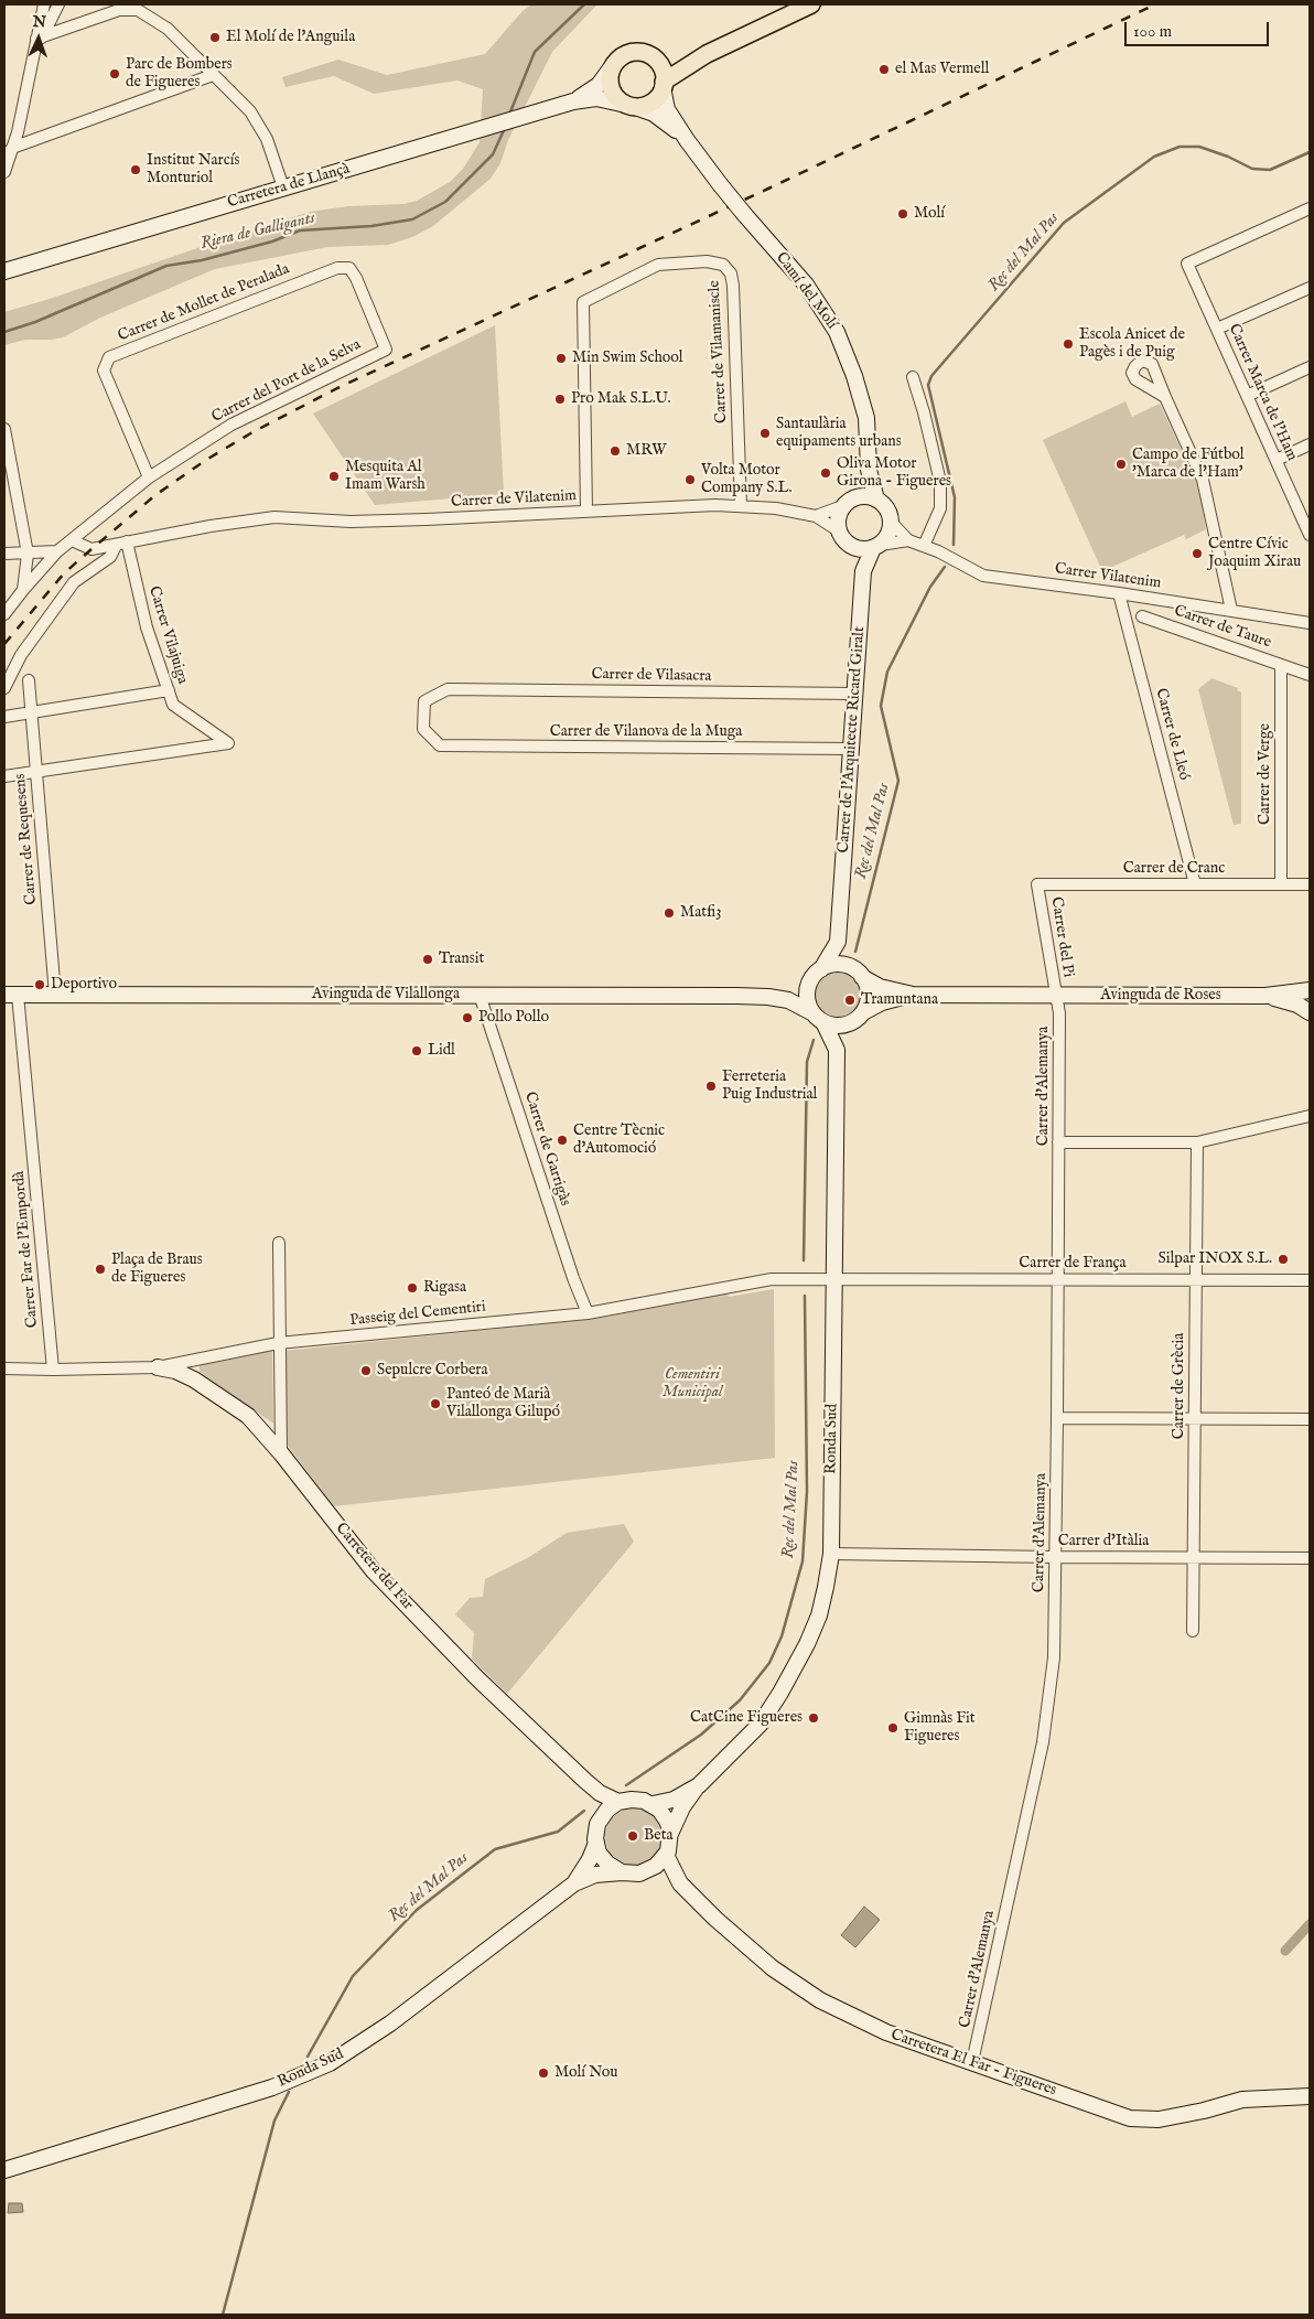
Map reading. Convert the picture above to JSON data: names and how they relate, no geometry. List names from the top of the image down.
{
  "streets": {
    "main road": [
      "Carretera de Llançà",
      "Camí del Molí",
      "Carrer de l'Arquitecte Ricard Giralt",
      "Avinguda de Vilallonga",
      "Avinguda de Roses",
      "Ronda Sud",
      "Carretera del Far",
      "Carretera El Far - Figueres"
    ],
    "street": [
      "Carrer de Mollet de Peralada",
      "Carrer de Vilamaniscle",
      "Carrer del Port de la Selva",
      "Carrer Marca de l'Ham",
      "Carrer de Vilatenim",
      "Carrer Vilatenim",
      "Carrer de Taure",
      "Carrer Vilajuiga",
      "Carrer de Vilasacra",
      "Carrer de Vilanova de la Muga",
      "Carrer de Lleó",
      "Carrer de Verge",
      "Carrer de Requesens",
      "Carrer de Cranc",
      "Carrer del Pi",
      "Carrer d'Alemanya",
      "Carrer de Garrigàs",
      "Carrer Far de l'Empordà",
      "Carrer de França",
      "Passeig del Cementiri",
      "Carrer de Grècia",
      "Carrer d'Itàlia"
    ]
  },
  "crossings": [
    ["Carretera de Llançà", "Camí del Molí"],
    ["Camí del Molí", "Carrer de Vilatenim"],
    ["Camí del Molí", "Carrer Vilatenim"],
    ["Camí del Molí", "Carrer de l'Arquitecte Ricard Giralt"],
    ["Carrer de Mollet de Peralada", "Carrer del Port de la Selva"],
    ["Carrer de Vilamaniscle", "Carrer de Vilatenim"],
    ["Carrer del Port de la Selva", "Carrer de Vilatenim"],
    ["Carrer de Vilatenim", "Carrer Vilatenim"],
    ["Carrer de Vilatenim", "Carrer Vilajuiga"],
    ["Carrer de Vilatenim", "Carrer de l'Arquitecte Ricard Giralt"],
    ["Carrer Vilatenim", "Carrer de Lleó"],
    ["Carrer Vilatenim", "Carrer de l'Arquitecte Ricard Giralt"],
    ["Carrer de Taure", "Carrer de Verge"],
    ["Carrer Vilajuiga", "Carrer de Requesens"],
    ["Carrer de Vilasacra", "Carrer de Vilanova de la Muga"],
    ["Carrer de Vilasacra", "Carrer de l'Arquitecte Ricard Giralt"],
    ["Carrer de Vilanova de la Muga", "Carrer de l'Arquitecte Ricard Giralt"],
    ["Carrer de Lleó", "Carrer de Cranc"],
    ["Carrer de l'Arquitecte Ricard Giralt", "Avinguda de Vilallonga"],
    ["Carrer de l'Arquitecte Ricard Giralt", "Ronda Sud"],
    ["Carrer de Verge", "Carrer de Cranc"],
    ["Carrer de Requesens", "Avinguda de Vilallonga"],
    ["Carrer de Cranc", "Carrer del Pi"],
    ["Carrer del Pi", "Avinguda de Roses"],
    ["Carrer del Pi", "Carrer d'Alemanya"],
    ["Avinguda de Vilallonga", "Carrer de Garrigàs"],
    ["Avinguda de Vilallonga", "Carrer Far de l'Empordà"],
    ["Avinguda de Vilallonga", "Ronda Sud"],
    ["Avinguda de Roses", "Carrer d'Alemanya"],
    ["Carrer d'Alemanya", "Carrer de França"],
    ["Carrer d'Alemanya", "Carrer d'Itàlia"],
    ["Carrer d'Alemanya", "Carretera El Far - Figueres"],
    ["Carrer de Garrigàs", "Passeig del Cementiri"],
    ["Carrer Far de l'Empordà", "Passeig del Cementiri"],
    ["Carrer de França", "Passeig del Cementiri"],
    ["Carrer de França", "Carrer de Grècia"],
    ["Carrer de França", "Ronda Sud"],
    ["Passeig del Cementiri", "Ronda Sud"],
    ["Passeig del Cementiri", "Carretera del Far"],
    ["Carrer de Grècia", "Carrer d'Itàlia"],
    ["Ronda Sud", "Carrer d'Itàlia"],
    ["Ronda Sud", "Carretera del Far"],
    ["Ronda Sud", "Carretera El Far - Figueres"],
    ["Carretera del Far", "Carretera El Far - Figueres"]
  ],
  "water": ["Riera de Galligants", "Rec del Mal Pas"],
  "parks": ["Cementiri Municipal"],
  "places": [
    "El Molí de l'Anguila",
    "el Mas Vermell",
    "Parc de Bombers de Figueres",
    "Institut Narcís Monturiol",
    "Molí",
    "Escola Anicet de Pagès i de Puig",
    "Min Swim School",
    "Pro Mak S.L.U.",
    "Santaulària equipaments urbans",
    "MRW",
    "Campo de Fútbol 'Marca de l'Ham'",
    "Oliva Motor Girona - Figueres",
    "Mesquita Al Imam Warsh",
    "Volta Motor Company S.L.",
    "Centre Cívic Joaquim Xirau",
    "Matfi3",
    "Transit",
    "Deportivo",
    "Tramuntana",
    "Pollo Pollo",
    "Lidl",
    "Ferreteria Puig Industrial",
    "Centre Tècnic d'Automoció",
    "Silpar INOX S.L.",
    "Plaça de Braus de Figueres",
    "Rigasa",
    "Sepulcre Corbera",
    "Panteó de Marià Vilallonga Gilupó",
    "CatCine Figueres",
    "Gimnàs Fit Figueres",
    "Beta",
    "Molí Nou"
  ],
  "scale_bar": "100 m",
  "north": "top"
}
